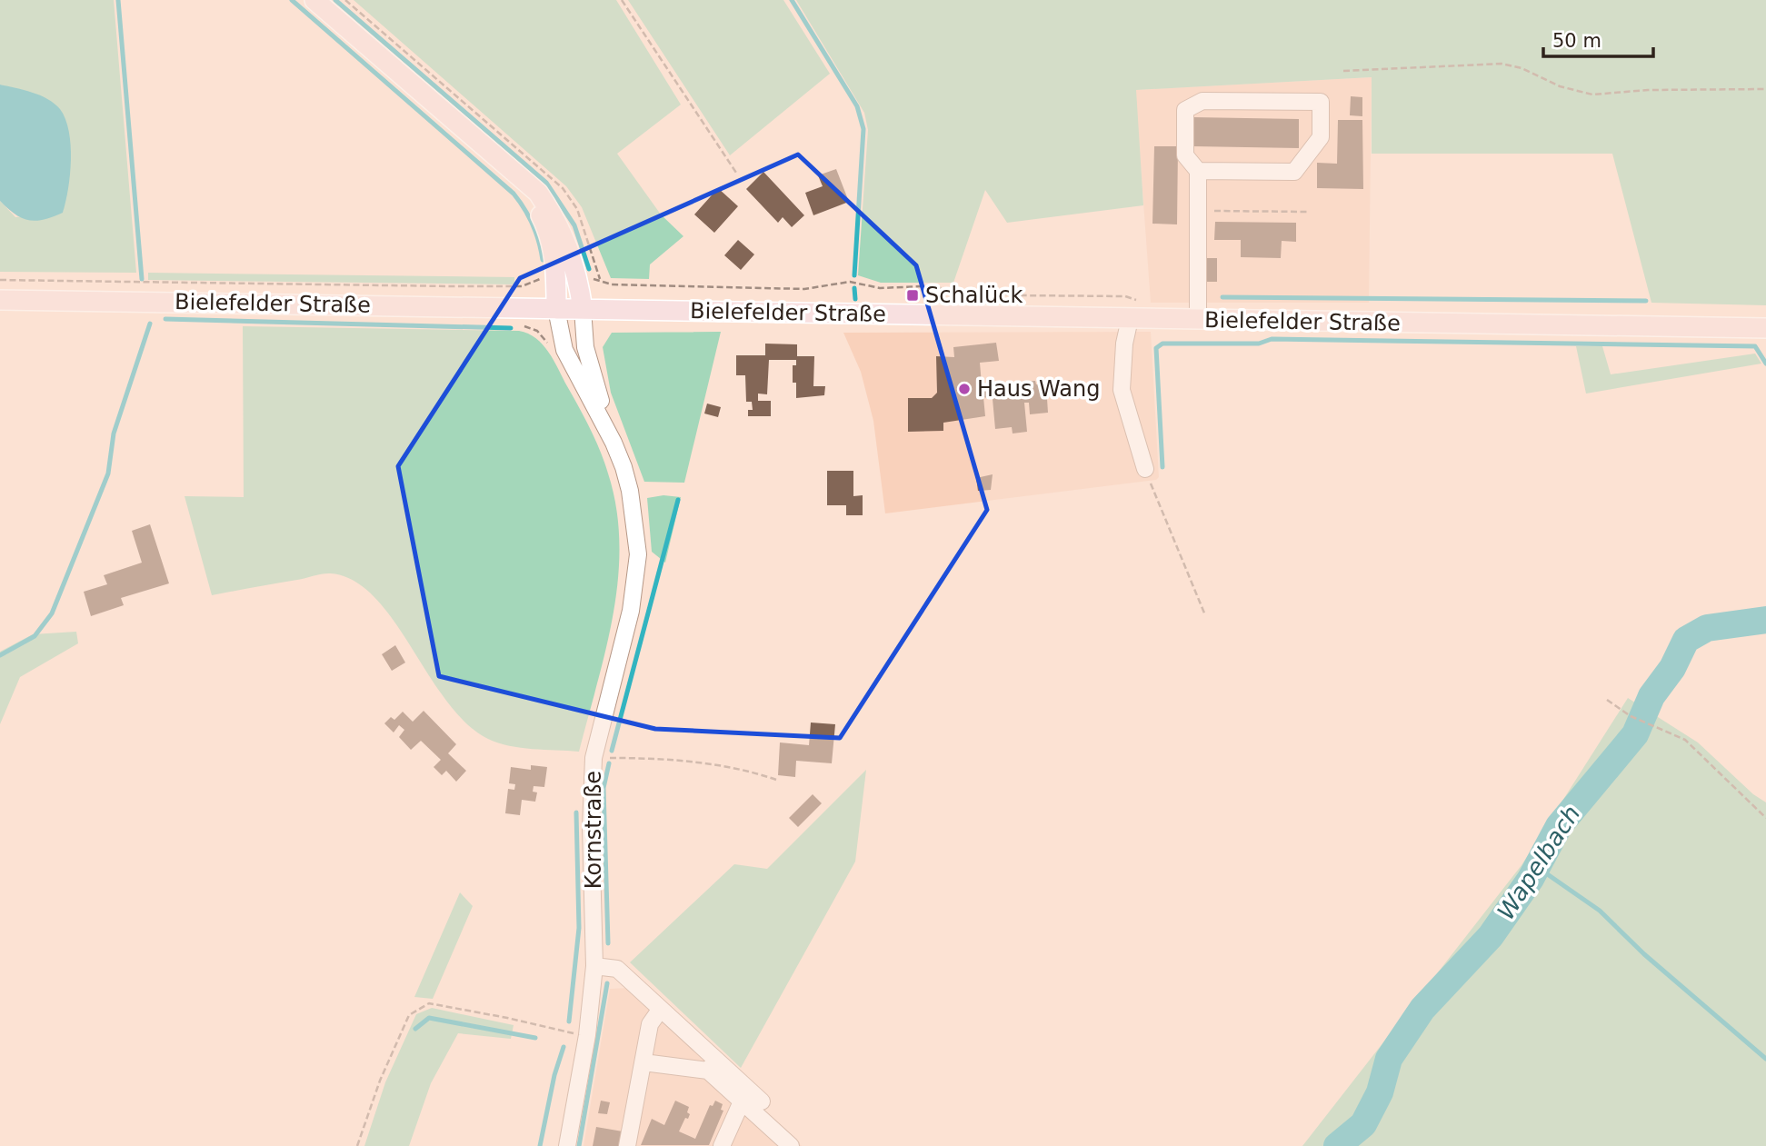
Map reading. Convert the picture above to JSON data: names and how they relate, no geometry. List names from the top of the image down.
{
  "streets": {
    "main road": ["Bielefelder Straße"],
    "street": ["Kornstraße"]
  },
  "crossings": [
    ["Bielefelder Straße", "Kornstraße"]
  ],
  "water": ["Wapelbach"],
  "places": {
    "transit": ["Schalück"],
    "other": ["Haus Wang"]
  },
  "scale_bar": "50 m"
}
